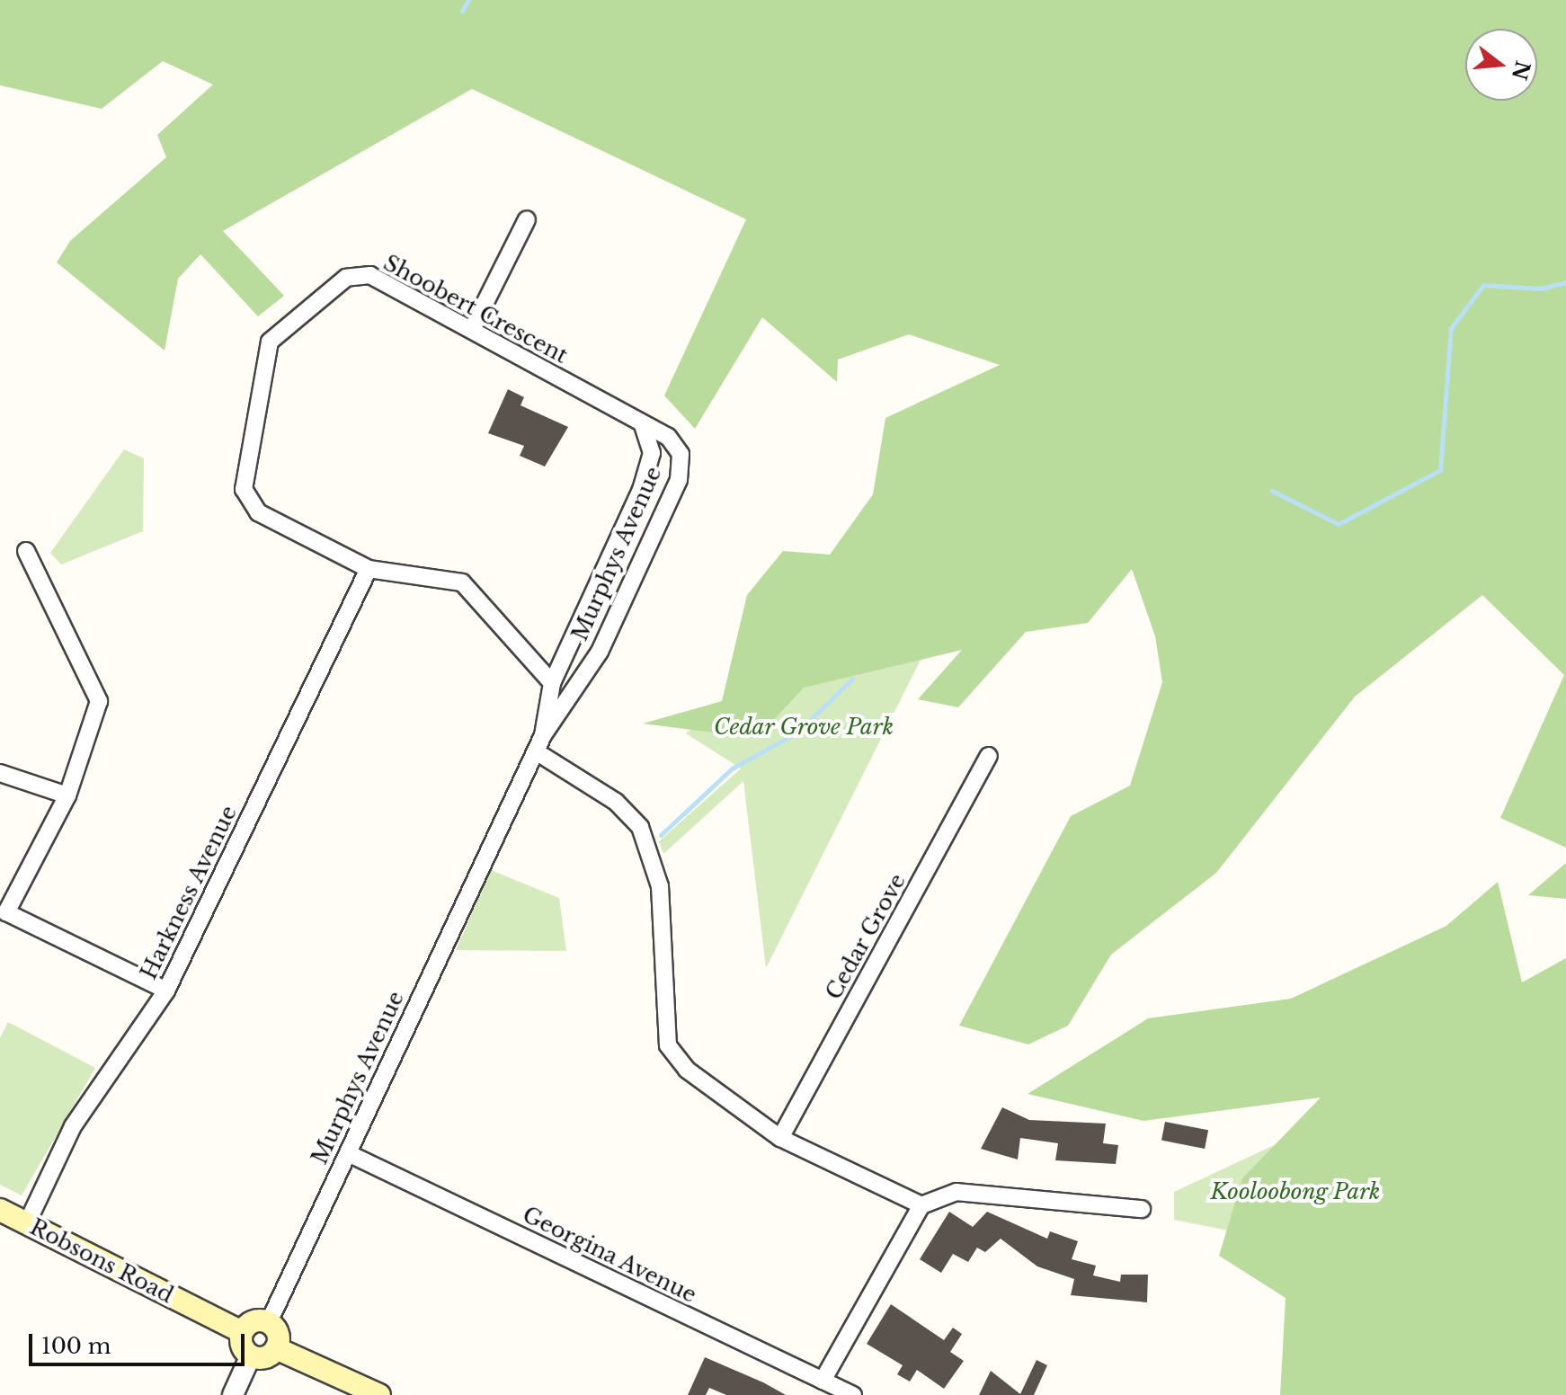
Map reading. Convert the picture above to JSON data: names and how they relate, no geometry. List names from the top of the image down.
{
  "streets": {
    "main road": ["Robsons Road"],
    "street": [
      "Shoobert Crescent",
      "Murphys Avenue",
      "Harkness Avenue",
      "Cedar Grove",
      "Georgina Avenue"
    ]
  },
  "crossings": [
    ["Shoobert Crescent", "Murphys Avenue"],
    ["Shoobert Crescent", "Harkness Avenue"],
    ["Murphys Avenue", "Georgina Avenue"],
    ["Murphys Avenue", "Robsons Road"],
    ["Harkness Avenue", "Robsons Road"]
  ],
  "parks": ["Cedar Grove Park", "Kooloobong Park"],
  "scale_bar": "100 m",
  "north": "right"
}
